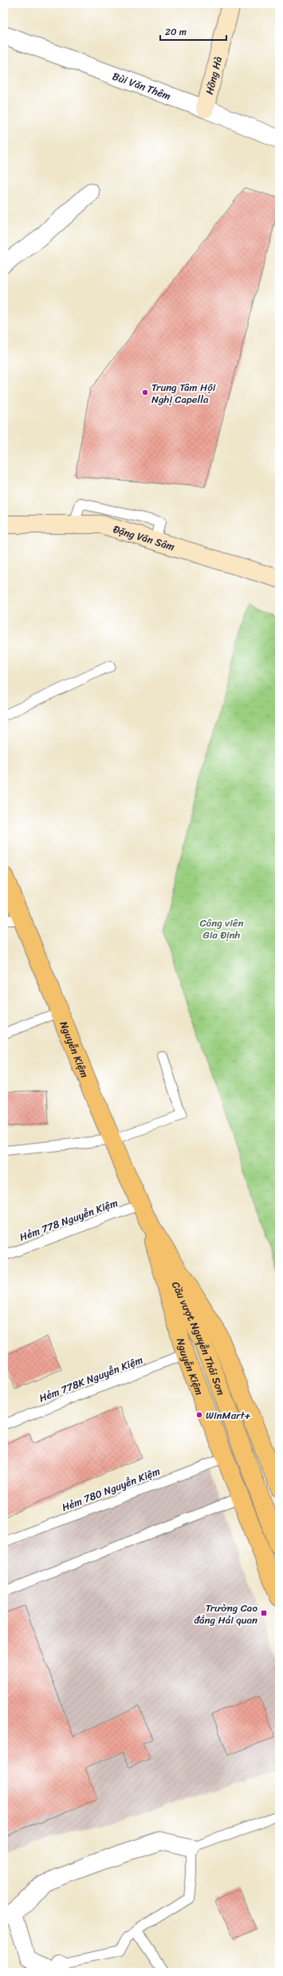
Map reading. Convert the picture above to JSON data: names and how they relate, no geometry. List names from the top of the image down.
{
  "streets": {
    "main road": ["Nguyễn Kiệm", "Cầu vượt Nguyễn Thái Sơn"],
    "street": ["Hồng Hà", "Bùi Văn Thêm", "Đặng Văn Sâm"],
    "lane": ["Hẻm 778 Nguyễn Kiệm", "Hẻm 778K Nguyễn Kiệm", "Hẻm 780 Nguyễn Kiệm"]
  },
  "crossings": [
    ["Hồng Hà", "Bùi Văn Thêm"],
    ["Nguyễn Kiệm", "Hẻm 778 Nguyễn Kiệm"],
    ["Nguyễn Kiệm", "Cầu vượt Nguyễn Thái Sơn"],
    ["Nguyễn Kiệm", "Hẻm 778K Nguyễn Kiệm"],
    ["Nguyễn Kiệm", "Hẻm 780 Nguyễn Kiệm"]
  ],
  "parks": ["Công viên Gia Định"],
  "places": {
    "other": ["Trung Tâm Hội Nghị Capella", "WinMart+"],
    "transit": ["Trường Cao đẳng Hải quan"]
  },
  "scale_bar": "20 m"
}
